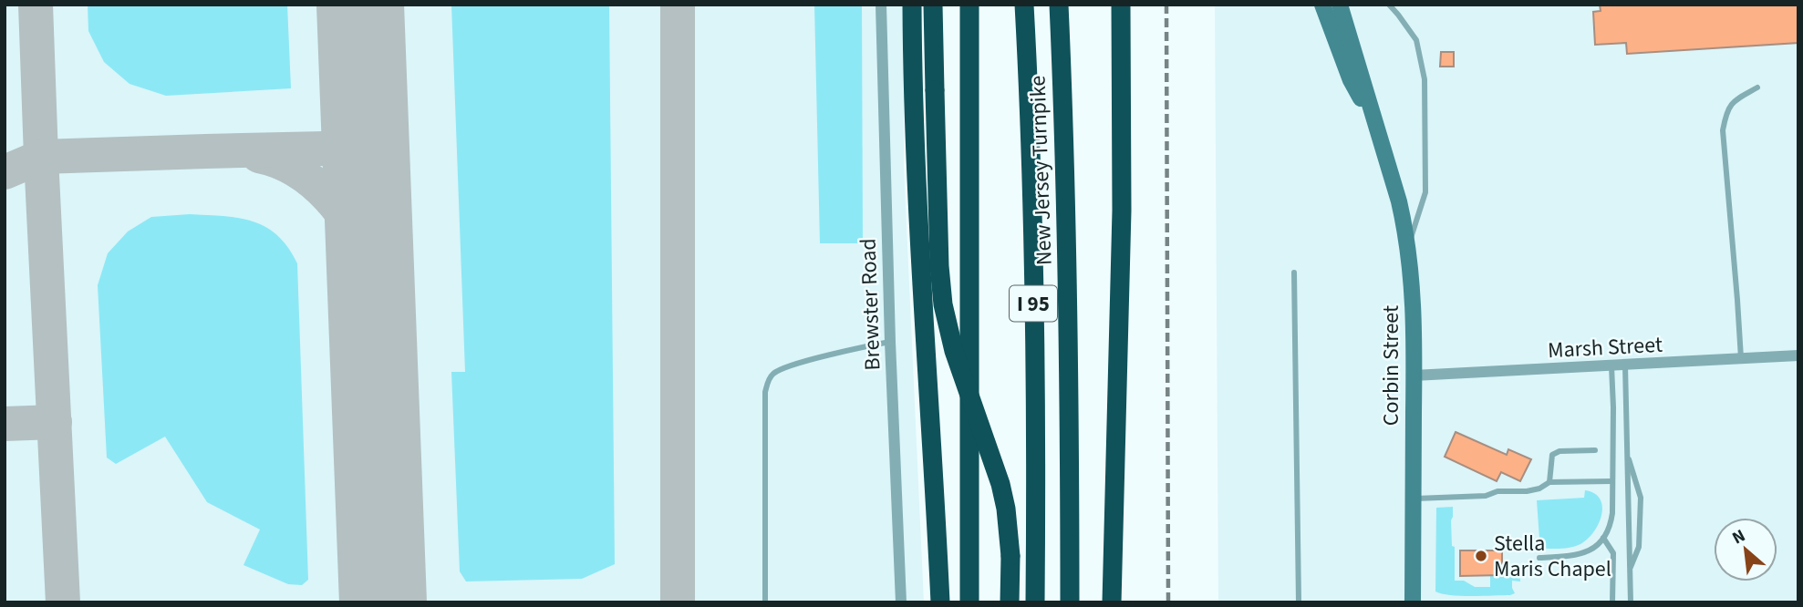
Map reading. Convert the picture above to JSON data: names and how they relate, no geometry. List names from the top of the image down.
{
  "streets": {
    "highway": ["New Jersey Turnpike", "I 95"],
    "main road": ["Corbin Street"],
    "street": ["Brewster Road", "Marsh Street"]
  },
  "crossings": [
    ["Marsh Street", "Corbin Street"]
  ],
  "places": ["Stella Maris Chapel"],
  "north": "top left"
}
